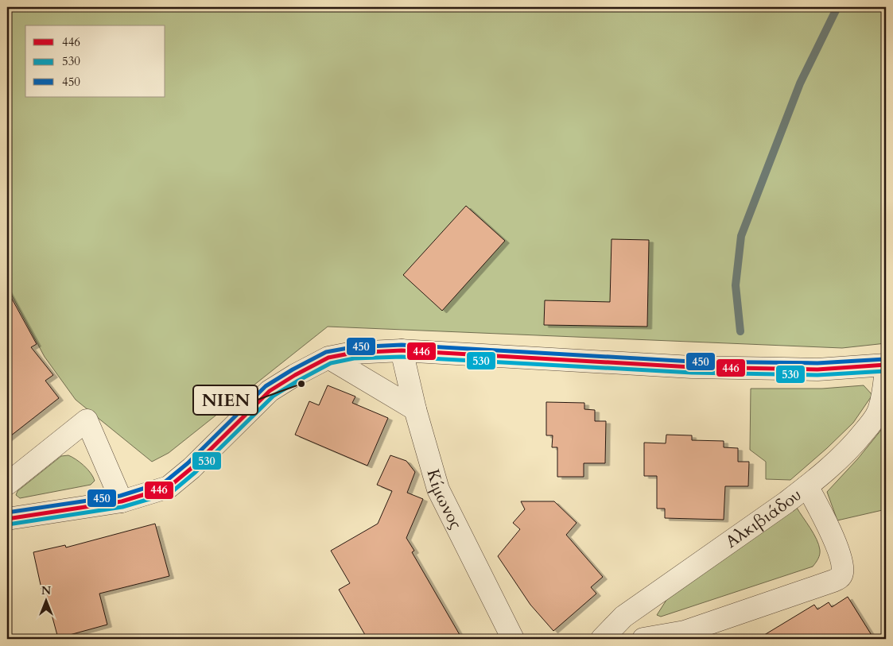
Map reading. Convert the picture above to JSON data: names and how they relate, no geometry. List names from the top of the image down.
{
  "streets": {
    "street": ["Κίμωνος", "Αλκιβιάδου"]
  },
  "places": ["ΝΙΕΝ"],
  "lines": ["transit line 450", "transit line 446", "transit line 530"],
  "legend": ["446", "530", "450"],
  "north": "top"
}
